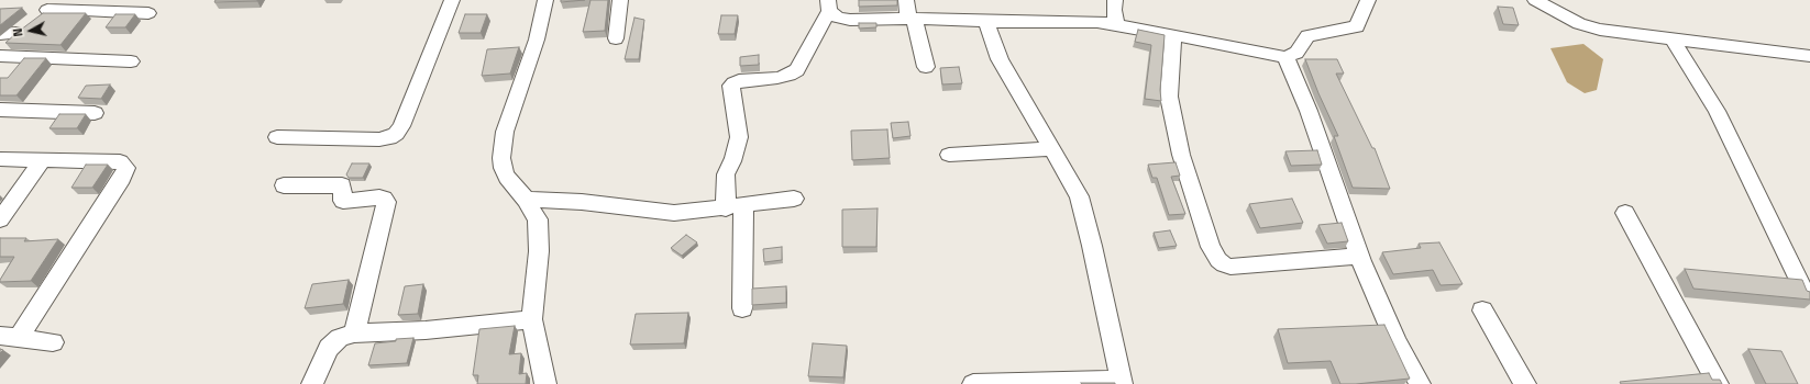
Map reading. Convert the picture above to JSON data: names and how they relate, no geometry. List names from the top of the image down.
{
  "north": "left"
}
